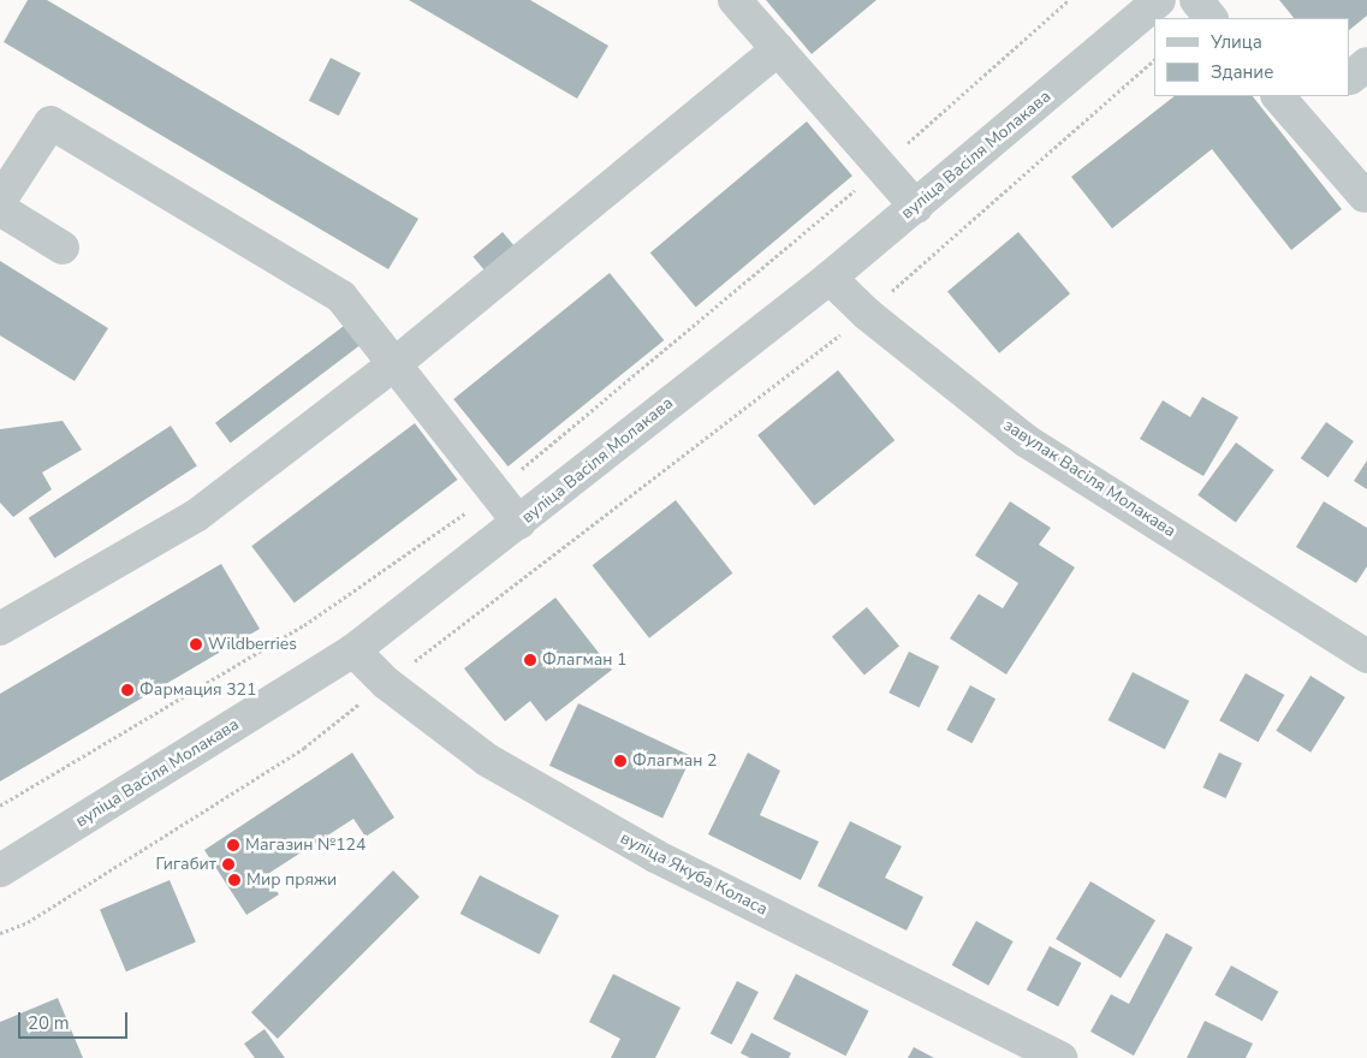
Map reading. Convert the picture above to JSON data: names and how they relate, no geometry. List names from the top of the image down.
{
  "streets": {
    "street": ["вуліца Васіля Молакава", "завулак Васіля Молакава", "вуліца Якуба Коласа"]
  },
  "crossings": [
    ["вуліца Васіля Молакава", "завулак Васіля Молакава"],
    ["вуліца Васіля Молакава", "вуліца Якуба Коласа"]
  ],
  "places": [
    "Wildberries",
    "Флагман 1",
    "Фармация 321",
    "Флагман 2",
    "Магазин №124",
    "Гигабит",
    "Мир пряжи"
  ],
  "legend": ["Улица", "Здание"],
  "scale_bar": "20 m"
}
